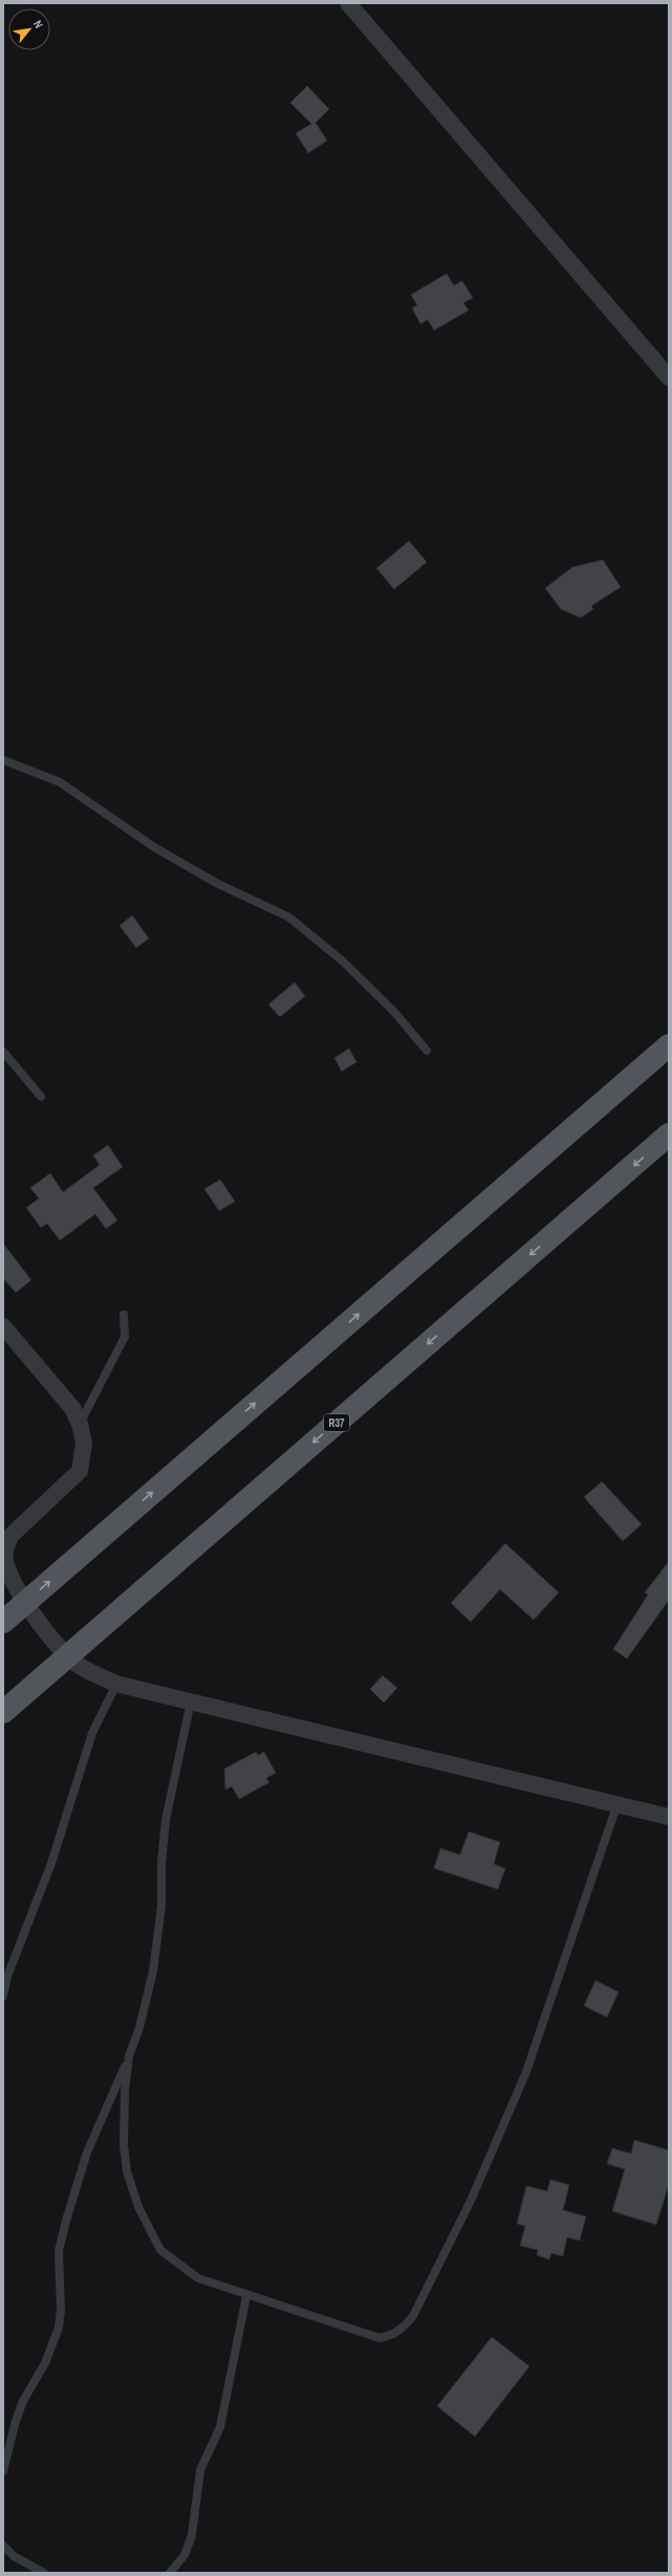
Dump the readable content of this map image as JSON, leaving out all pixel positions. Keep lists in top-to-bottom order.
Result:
{
  "streets": {
    "main road": ["R37"]
  },
  "north": "top right"
}
